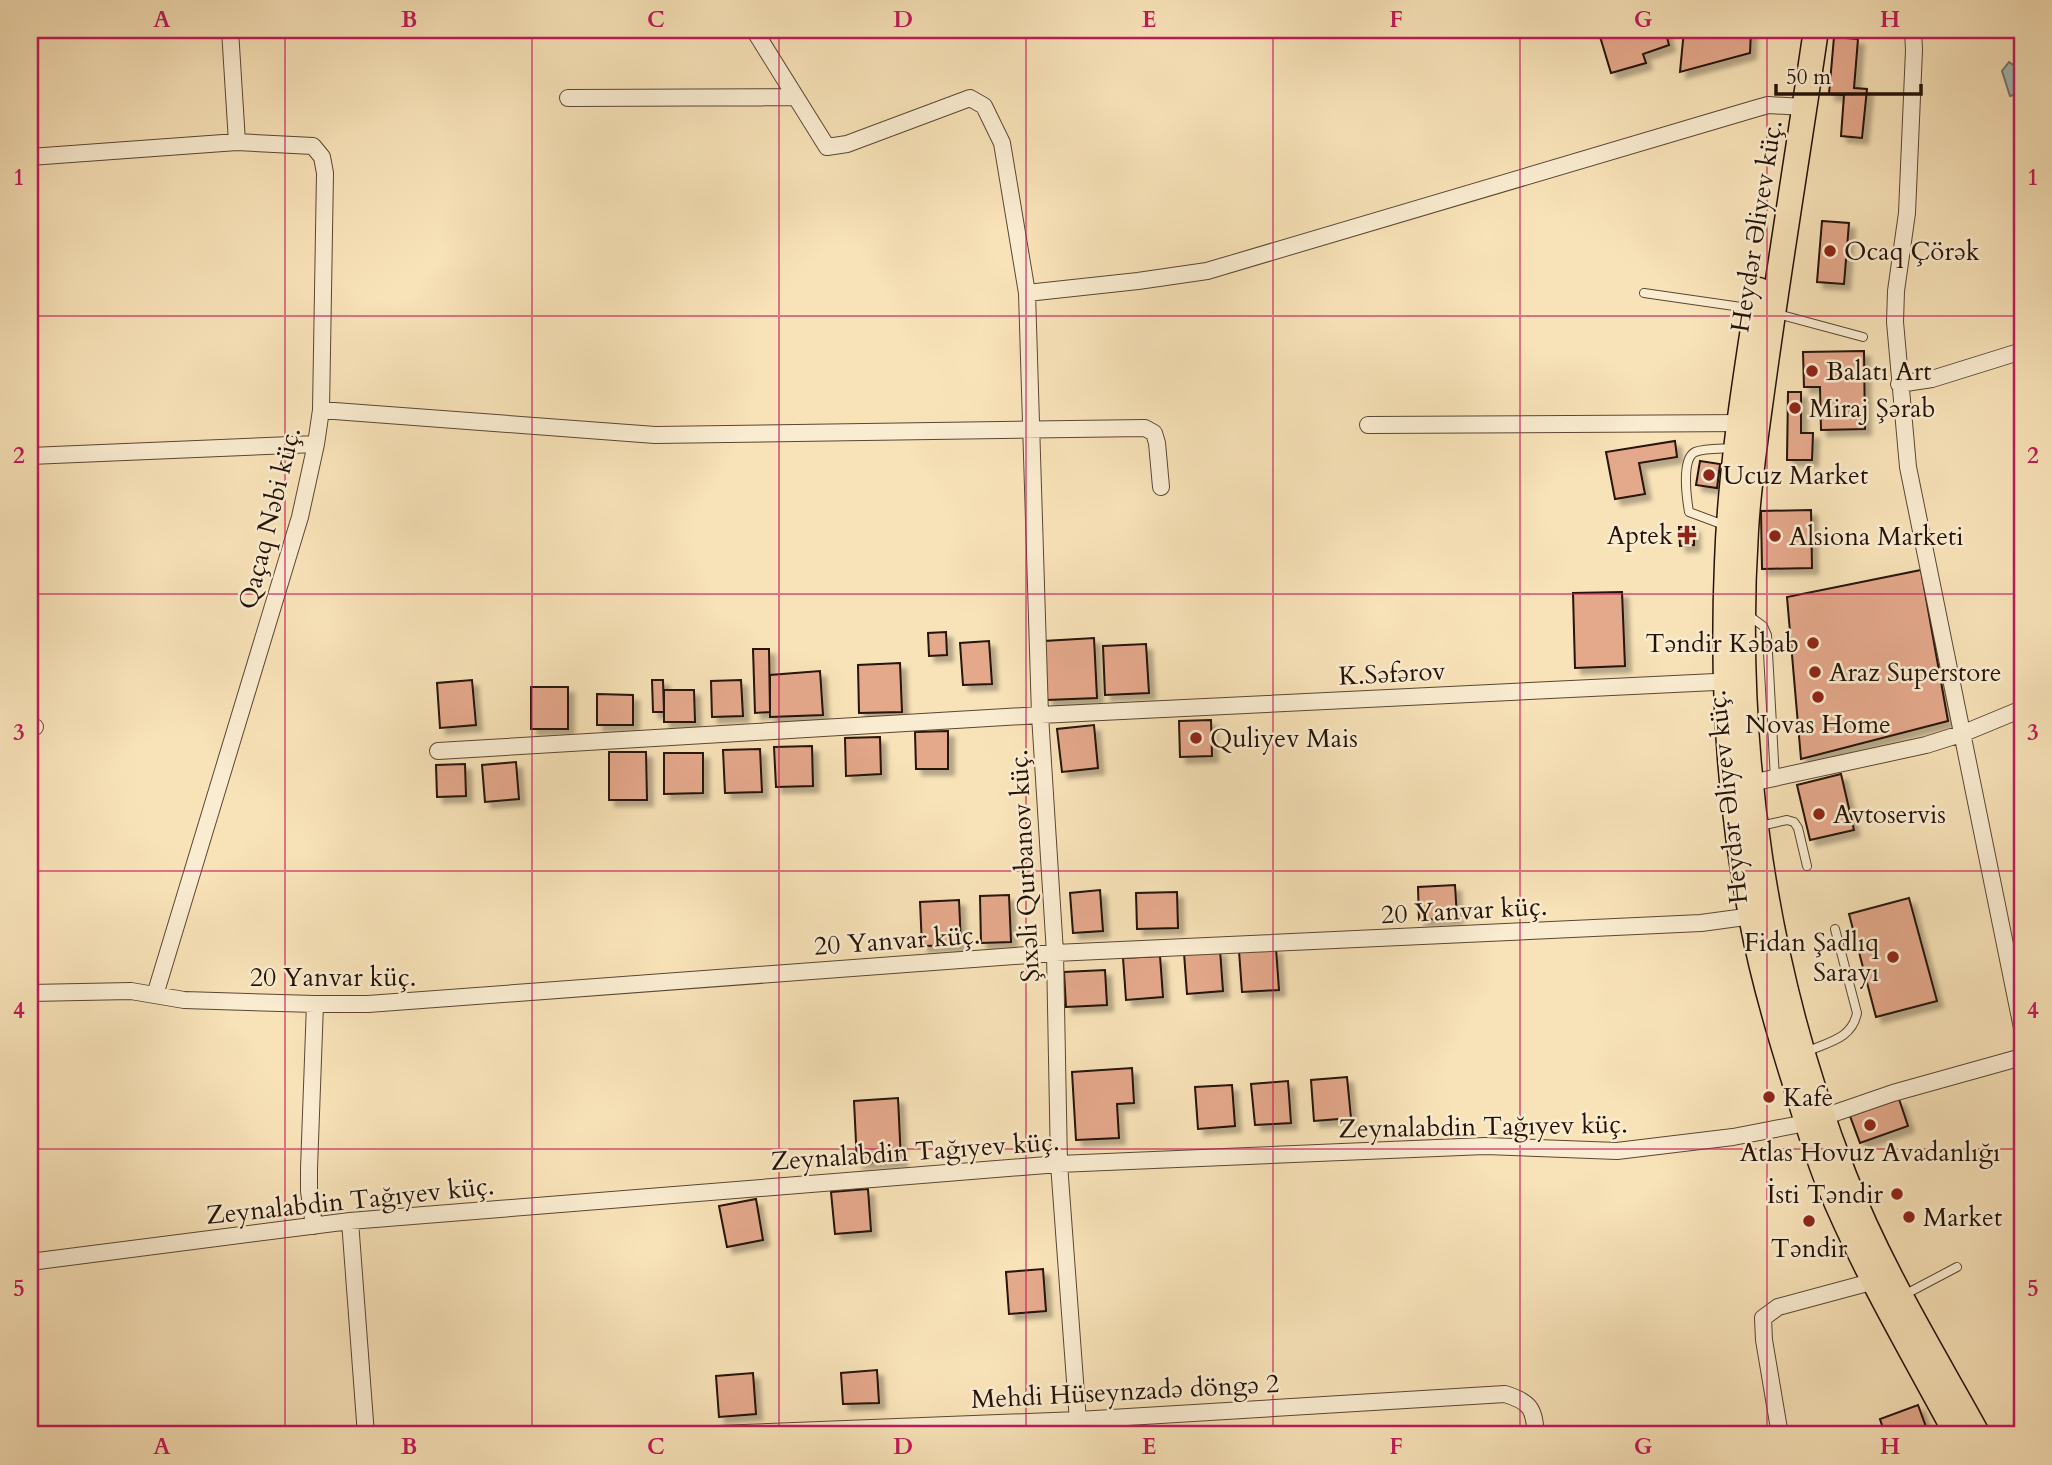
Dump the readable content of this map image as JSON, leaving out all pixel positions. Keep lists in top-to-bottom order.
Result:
{
  "streets": {
    "main road": ["Heydər Əliyev küç."],
    "street": [
      "Qaçaq Nəbi küç.",
      "K.Səfərov",
      "Şıxəli Qurbanov küç.",
      "20 Yanvar küç.",
      "Zeynalabdin Tağıyev küç.",
      "Mehdi Hüseynzadə döngə 2"
    ]
  },
  "crossings": [
    ["Heydər Əliyev küç.", "K.Səfərov"],
    ["Heydər Əliyev küç.", "20 Yanvar küç."],
    ["Heydər Əliyev küç.", "Zeynalabdin Tağıyev küç."],
    ["Qaçaq Nəbi küç.", "20 Yanvar küç."],
    ["K.Səfərov", "Şıxəli Qurbanov küç."],
    ["Şıxəli Qurbanov küç.", "20 Yanvar küç."],
    ["Şıxəli Qurbanov küç.", "Zeynalabdin Tağıyev küç."],
    ["Şıxəli Qurbanov küç.", "Mehdi Hüseynzadə döngə 2"]
  ],
  "places": {
    "other": [
      "Ocaq Çörək",
      "Balatı Art",
      "Miraj Şərab",
      "Ucuz Market",
      "Alsiona Marketi",
      "Təndir Kəbab",
      "Araz Superstore",
      "Novas Home",
      "Quliyev Mais",
      "Avtoservis",
      "Fidan Şadlıq Sarayı",
      "Kafe",
      "Atlas Hovuz Avadanlığı",
      "İsti Təndir",
      "Market",
      "Təndir"
    ],
    "health": ["Aptek"]
  },
  "scale_bar": "50 m",
  "grid": {
    "columns": [
      "A",
      "B",
      "C",
      "D",
      "E",
      "F",
      "G",
      "H"
    ],
    "rows": [
      "1",
      "2",
      "3",
      "4",
      "5"
    ]
  }
}
